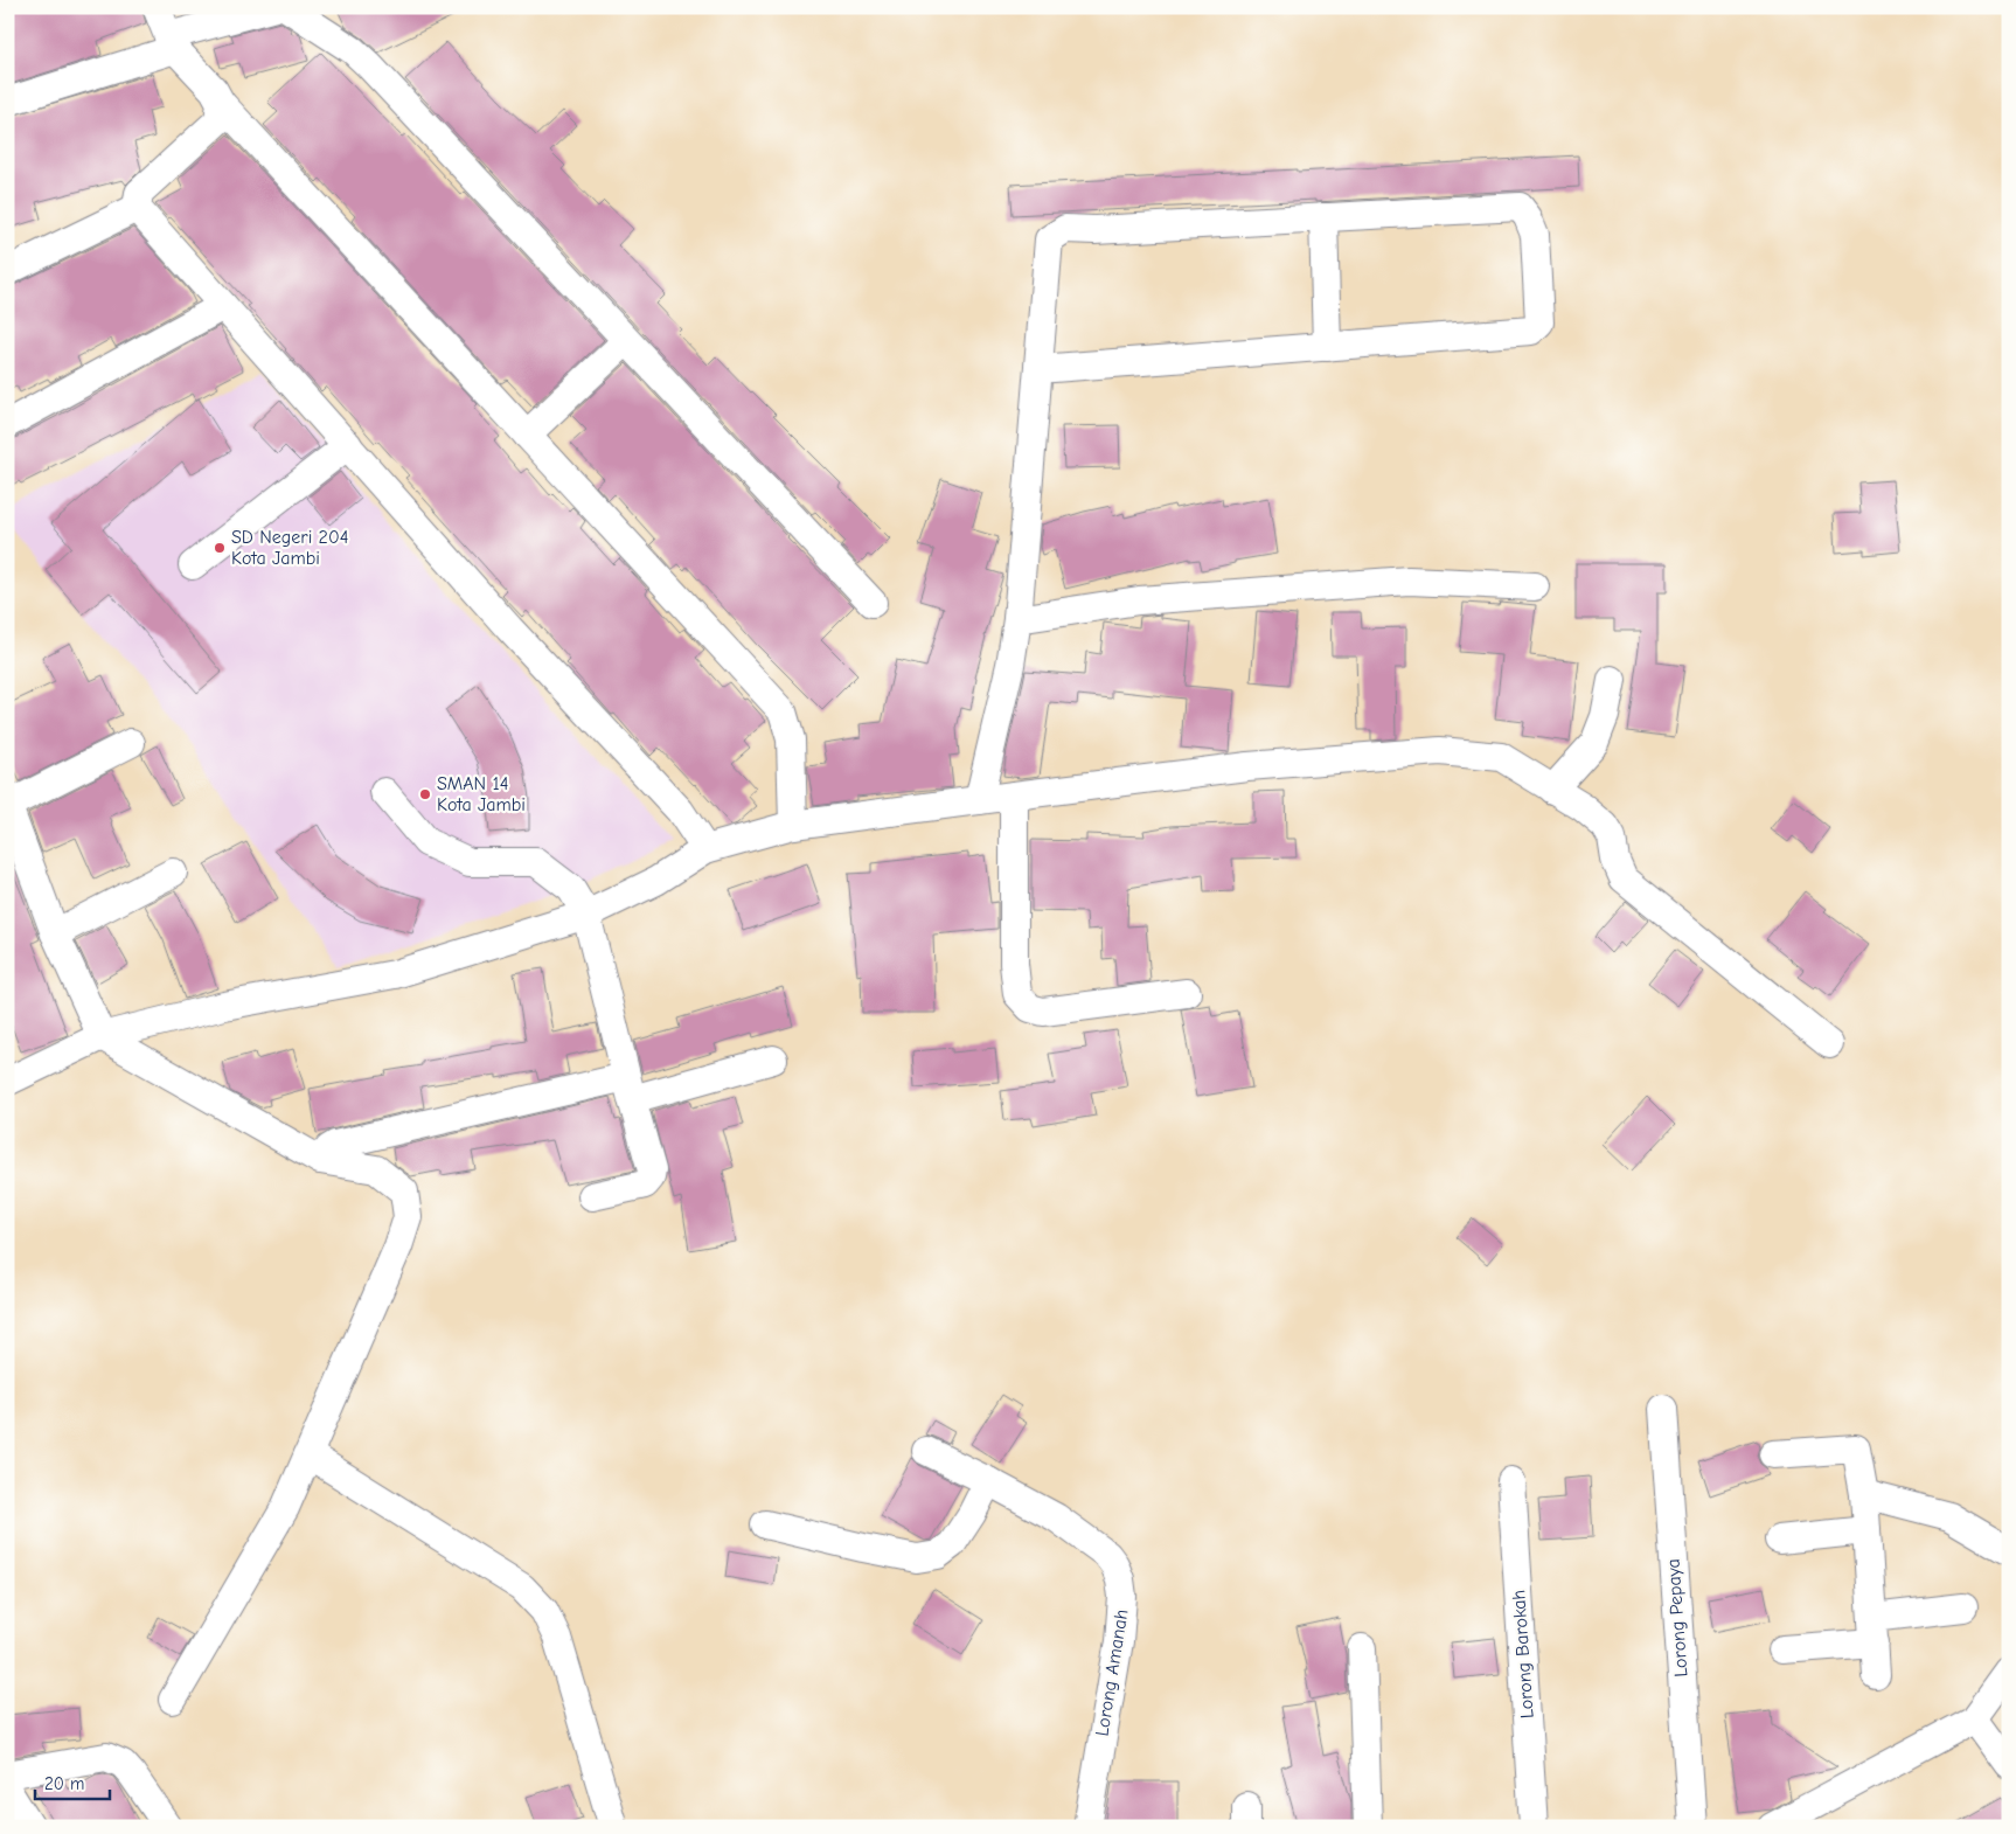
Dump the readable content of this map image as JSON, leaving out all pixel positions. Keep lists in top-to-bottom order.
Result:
{
  "streets": {
    "street": ["Lorong Pepaya", "Lorong Barokah", "Lorong Amanah"]
  },
  "places": ["SD Negeri 204 Kota Jambi", "SMAN 14 Kota Jambi"],
  "scale_bar": "20 m"
}
